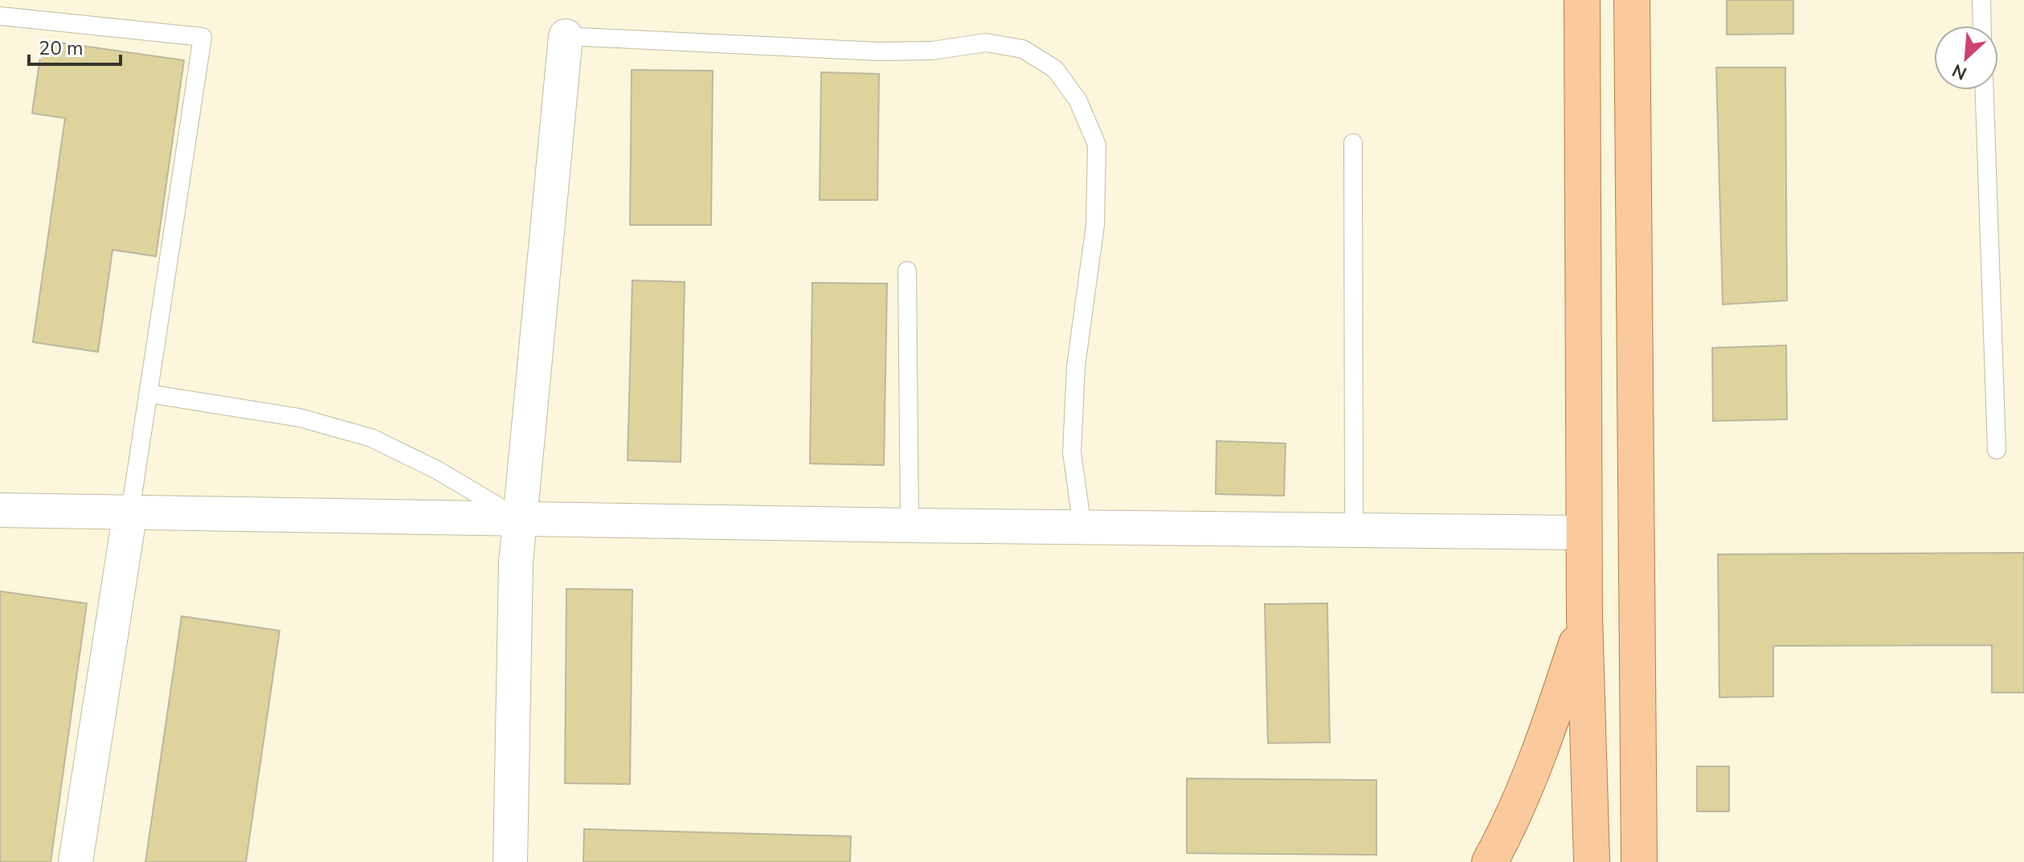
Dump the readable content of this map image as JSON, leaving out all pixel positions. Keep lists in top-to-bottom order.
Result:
{
  "scale_bar": "20 m",
  "north": "bottom left"
}
